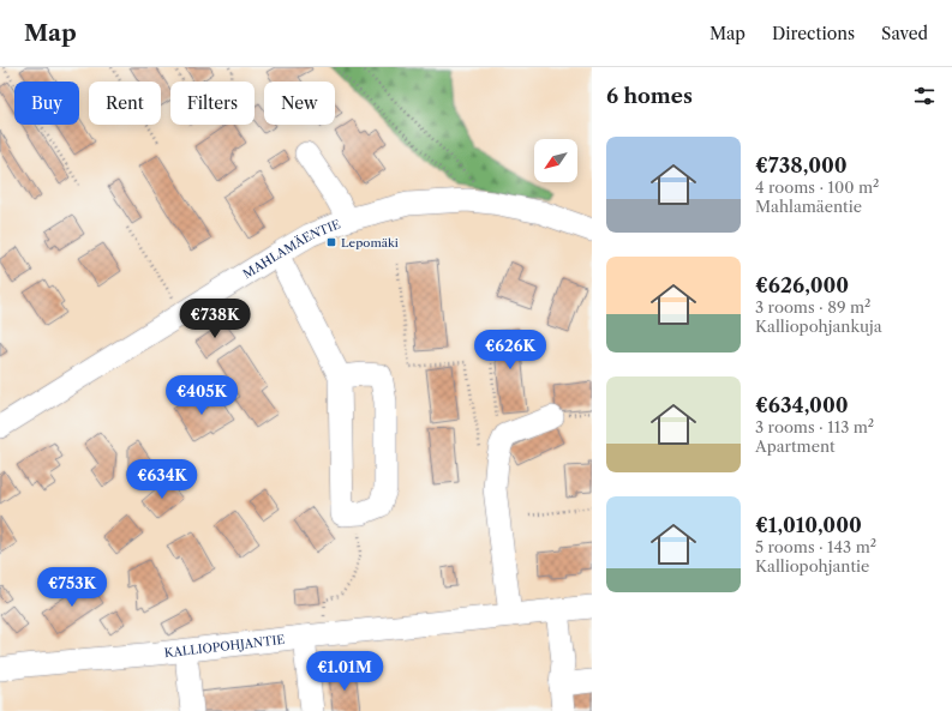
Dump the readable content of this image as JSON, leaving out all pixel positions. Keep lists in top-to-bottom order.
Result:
{
  "streets": {
    "street": ["MAHLAMÄENTIE", "KALLIOPOHJANTIE"]
  },
  "places": {
    "transit": ["Lepomäki"]
  },
  "north": "bottom left",
  "page": {
    "header": "Map",
    "nav": ["Map", "Directions", "Saved"],
    "heading": "6 homes",
    "chip": [
      "Buy",
      "Rent",
      "Filters",
      "New"
    ],
    "list": [
      {
        "name": "€738,000",
        "note": "4 rooms · 100 m² · Mahlamäentie"
      },
      {
        "name": "€626,000",
        "note": "3 rooms · 89 m² · Kalliopohjankuja"
      },
      {
        "name": "€634,000",
        "note": "3 rooms · 113 m² · Apartment"
      },
      {
        "name": "€1,010,000",
        "note": "5 rooms · 143 m² · Kalliopohjantie"
      }
    ],
    "price": [
      "€738K",
      "€626K",
      "€405K",
      "€634K",
      "€753K",
      "€1.01M"
    ]
  }
}
